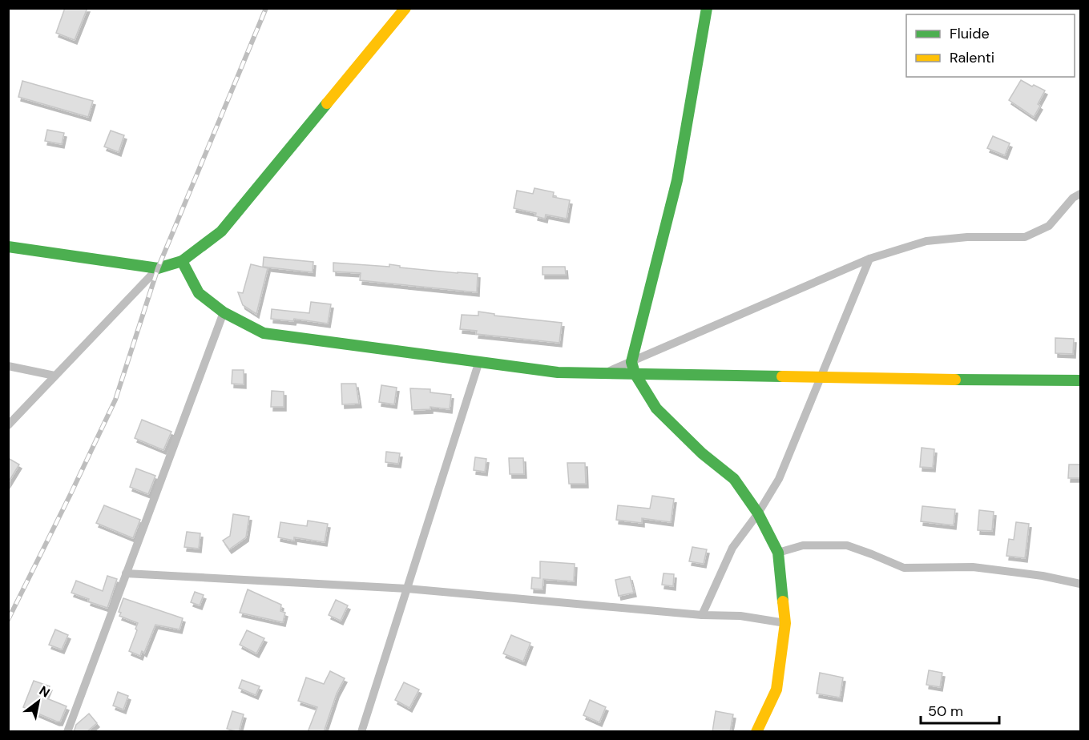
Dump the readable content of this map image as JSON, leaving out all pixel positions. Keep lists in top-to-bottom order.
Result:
{
  "legend": ["Fluide", "Ralenti"],
  "scale_bar": "50 m",
  "north": "top right"
}
